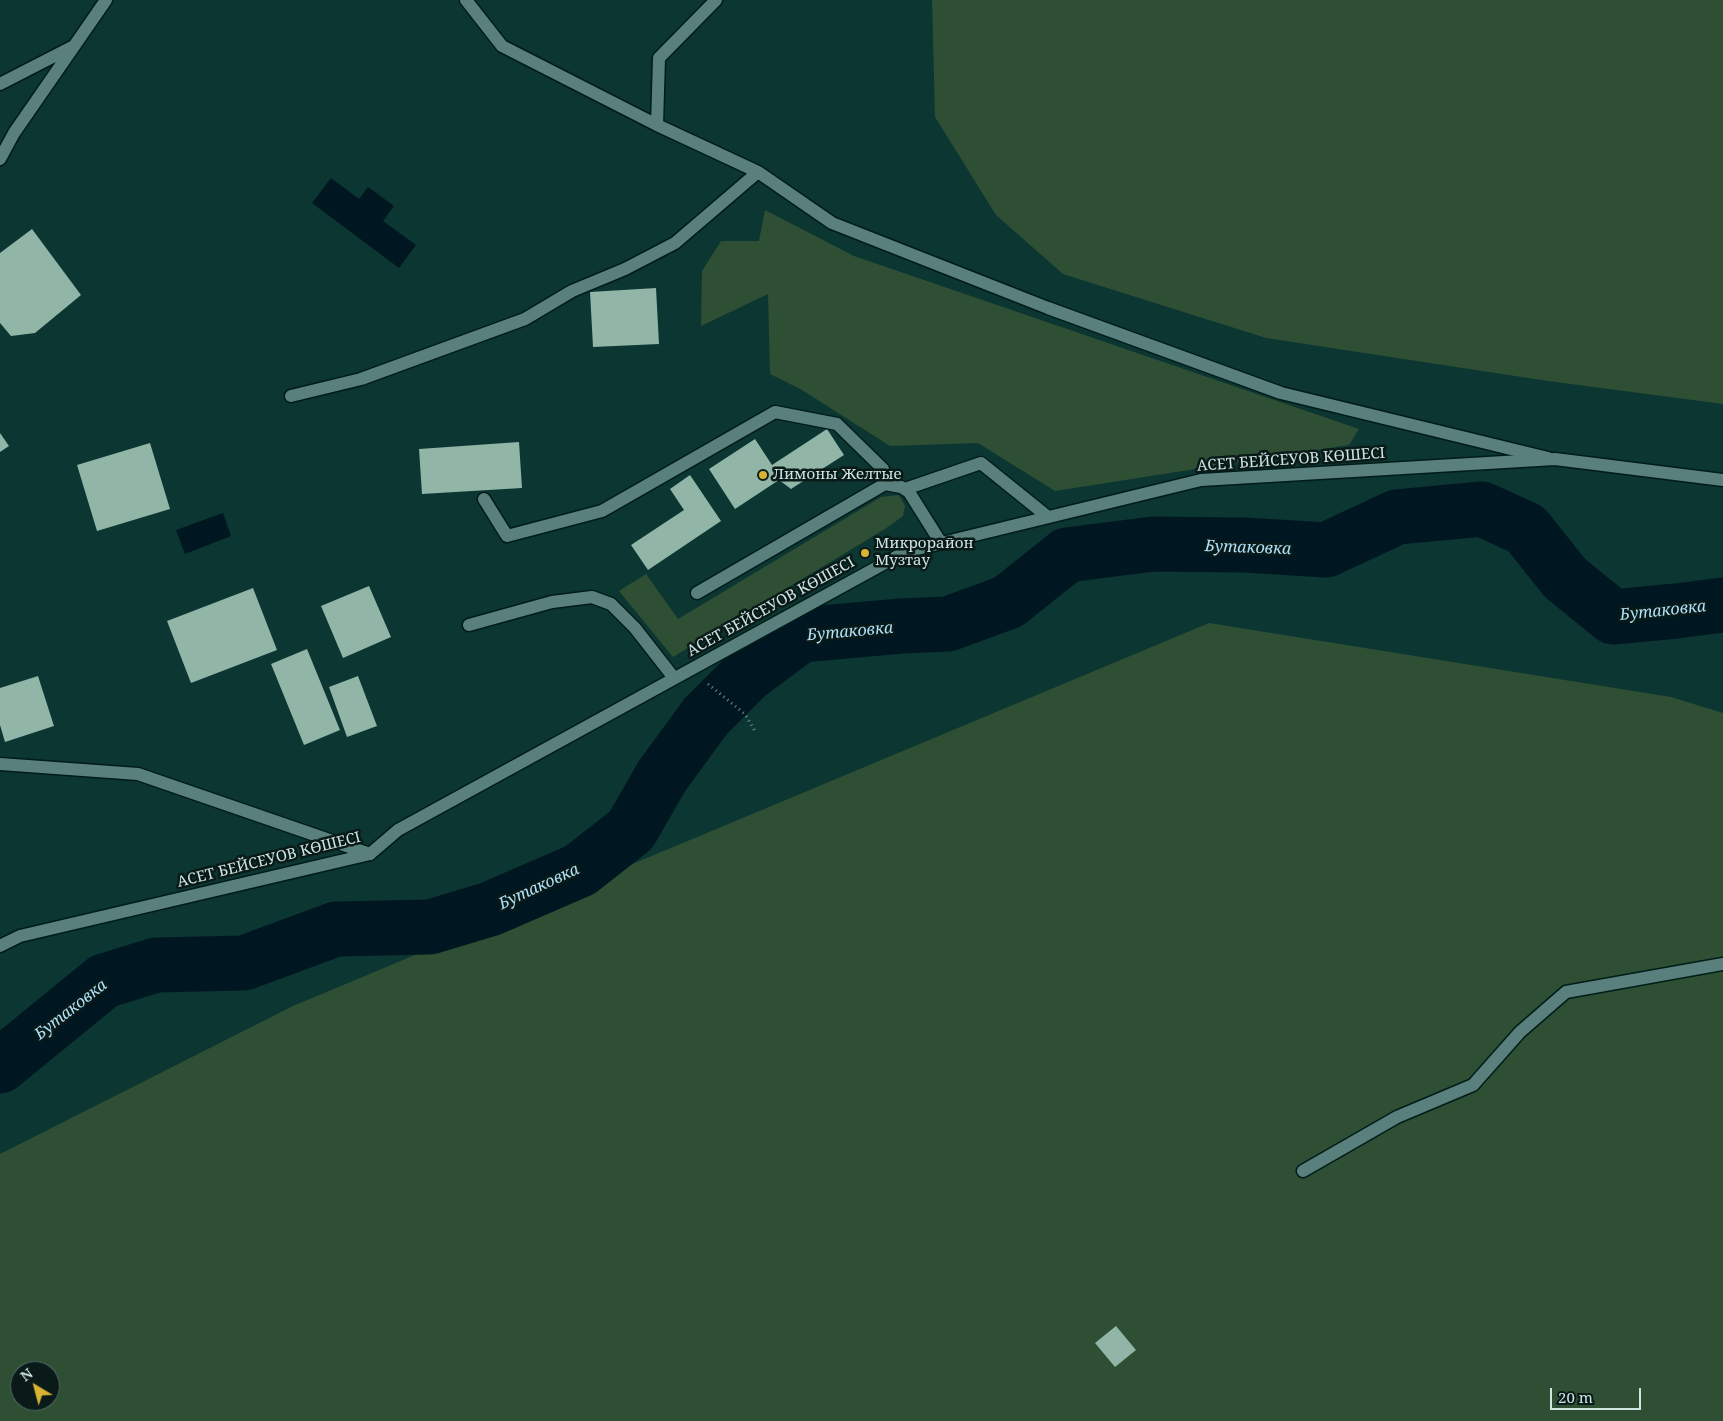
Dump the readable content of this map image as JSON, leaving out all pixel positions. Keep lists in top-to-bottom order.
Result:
{
  "streets": {
    "street": ["АСЕТ БЕЙСЕУОВ КӨШЕСІ"]
  },
  "water": ["Бутаковка"],
  "places": ["Лимоны Желтые", "Микрорайон Музтау"],
  "scale_bar": "20 m",
  "north": "top left"
}
